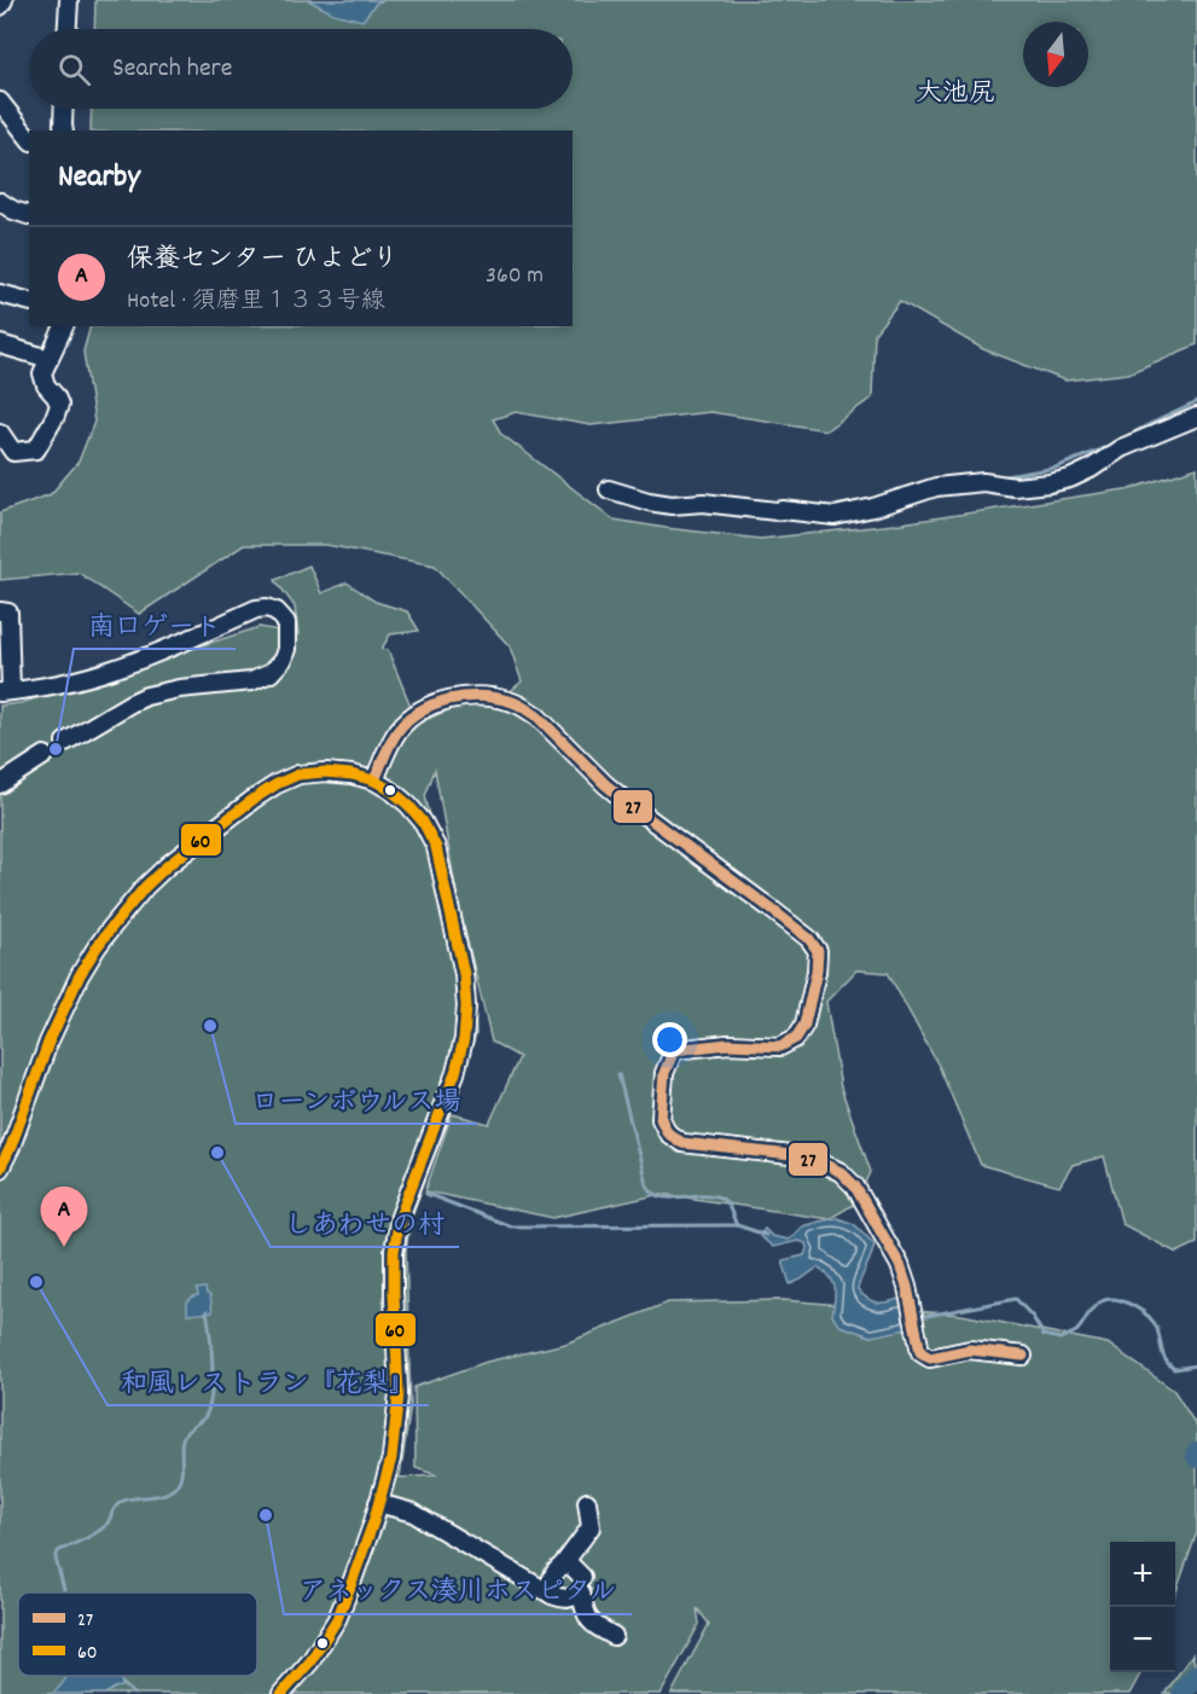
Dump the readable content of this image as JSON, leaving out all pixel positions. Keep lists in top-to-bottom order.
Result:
{
  "districts": ["大池尻"],
  "places": [
    "南口ゲート",
    "ローンボウルス場",
    "しあわせの村",
    "和風レストラン『花梨』",
    "アネックス湊川ホスピタル"
  ],
  "lines": ["transit line 27", "transit line 60"],
  "legend": ["27", "60"],
  "north": "bottom",
  "page": {
    "search": "Search here",
    "heading": "Nearby",
    "list": [
      {
        "mark": "A",
        "name": "保養センター ひよどり",
        "note": "Hotel · 須磨里１３３号線",
        "value": "360 m"
      }
    ],
    "pins": "A",
    "map_buttons": ["+", "−"]
  }
}
